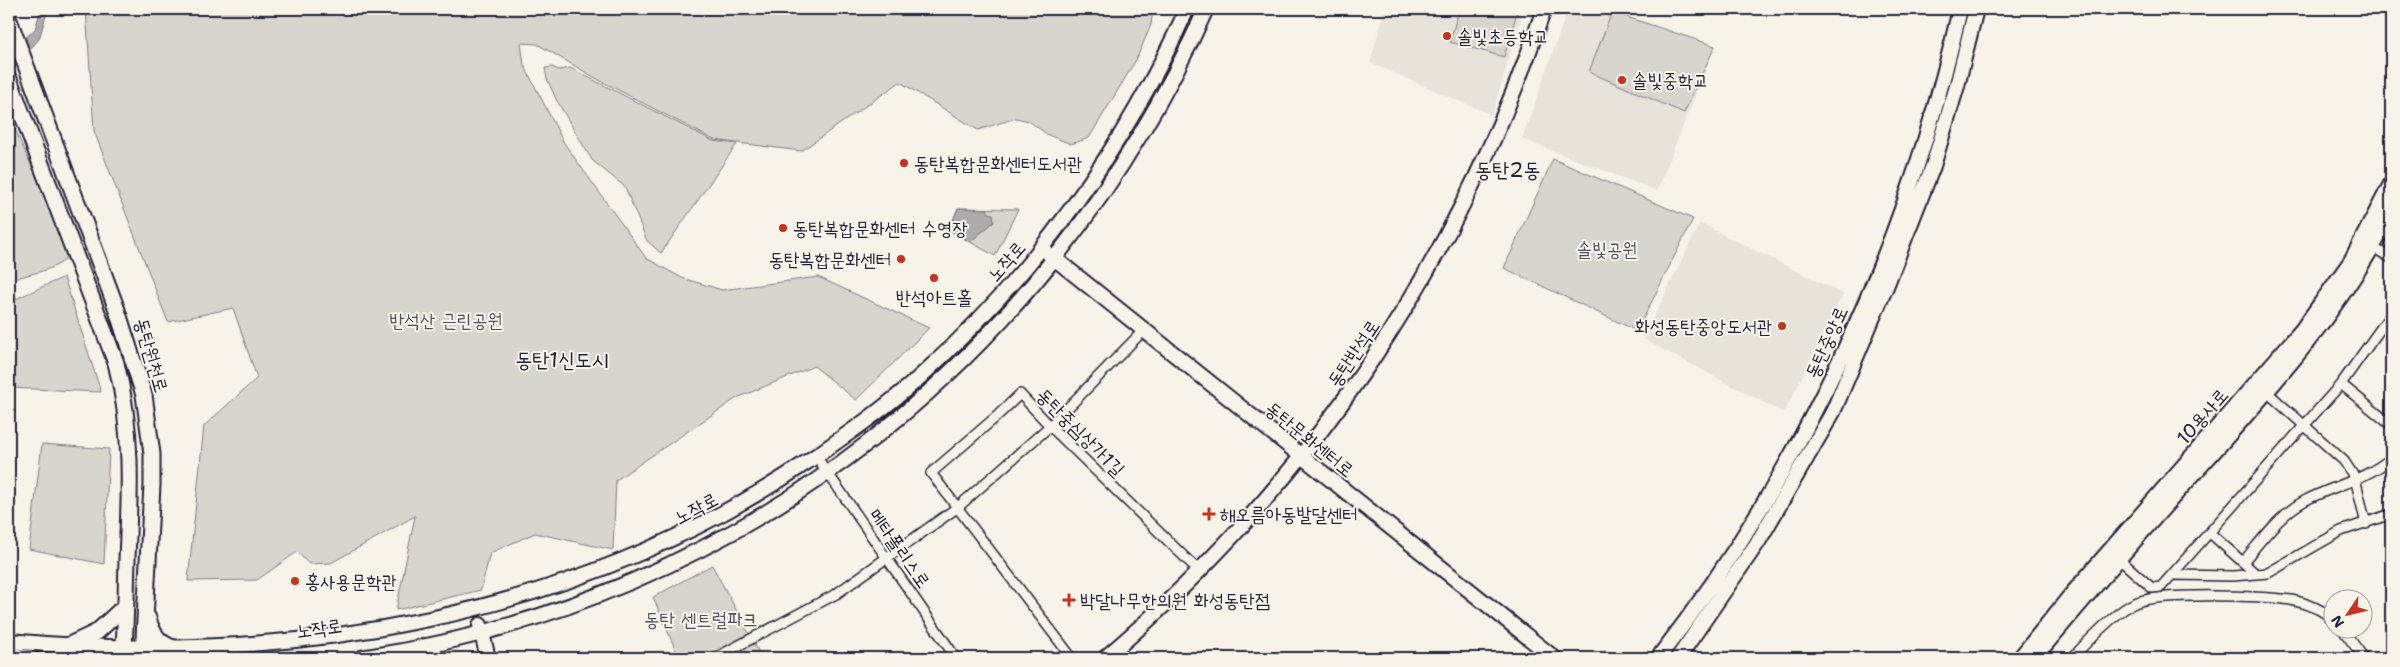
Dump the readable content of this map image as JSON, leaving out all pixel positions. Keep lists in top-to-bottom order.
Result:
{
  "streets": {
    "main road": ["동탄원천로"],
    "street": [
      "노작로",
      "동탄중앙로",
      "동탄반석로",
      "10용사로",
      "동탄중심상가1길",
      "동탄문화센터로",
      "메타폴리스로"
    ]
  },
  "crossings": [
    ["노작로", "동탄원천로"],
    ["노작로", "동탄문화센터로"],
    ["노작로", "메타폴리스로"],
    ["동탄반석로", "동탄중심상가1길"],
    ["동탄반석로", "동탄문화센터로"]
  ],
  "districts": ["동탄2동", "동탄1신도시"],
  "parks": ["솔빛공원", "반석산 근린공원", "동탄 센트럴파크"],
  "places": {
    "other": [
      "솔빛초등학교",
      "솔빛중학교",
      "동탄복합문화센터도서관",
      "동탄복합문화센터 수영장",
      "동탄복합문화센터",
      "반석아트홀",
      "화성동탄중앙도서관",
      "홍사용문학관"
    ],
    "health": ["해오름아동발달센터", "박달나무한의원 화성동탄점"]
  },
  "north": "bottom left"
}
